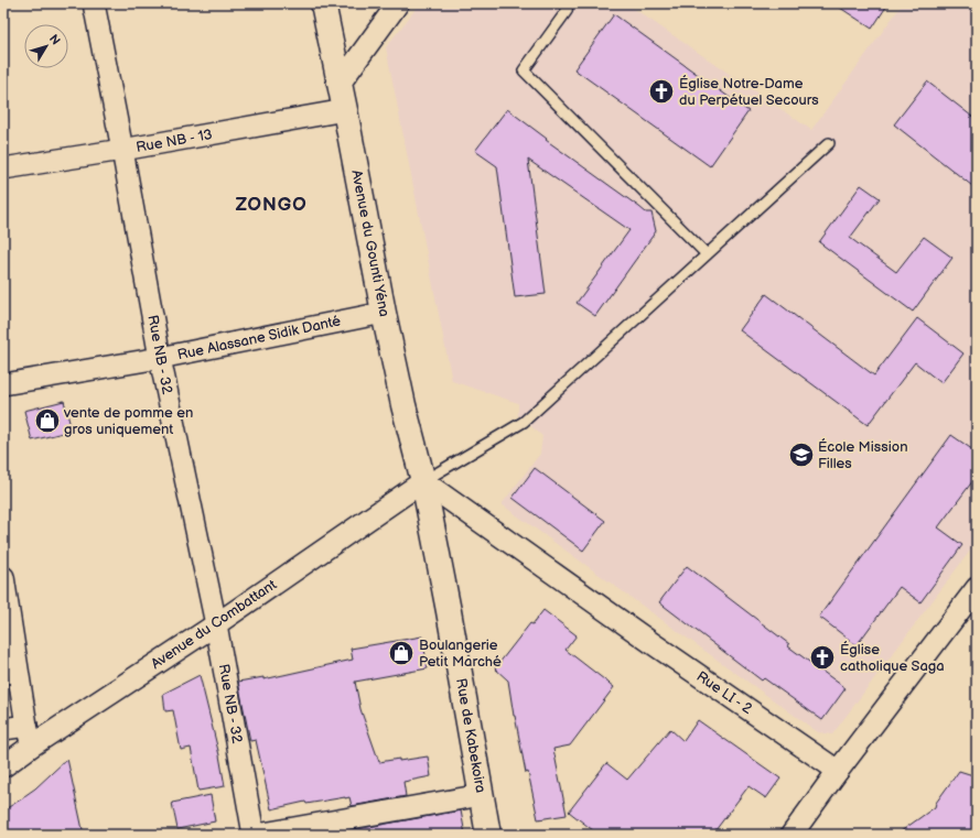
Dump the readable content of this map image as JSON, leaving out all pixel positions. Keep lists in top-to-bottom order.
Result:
{
  "streets": {
    "street": [
      "Rue NB - 13",
      "Avenue du Gounti Yéna",
      "Rue Alassane Sidik Danté",
      "Rue NB - 32",
      "Avenue du Combattant",
      "Rue LI - 2",
      "Rue de Kabekoira"
    ]
  },
  "crossings": [
    ["Rue NB - 13", "Avenue du Gounti Yéna"],
    ["Rue NB - 13", "Rue NB - 32"],
    ["Avenue du Gounti Yéna", "Rue Alassane Sidik Danté"],
    ["Avenue du Gounti Yéna", "Avenue du Combattant"],
    ["Avenue du Gounti Yéna", "Rue LI - 2"],
    ["Avenue du Gounti Yéna", "Rue de Kabekoira"],
    ["Rue Alassane Sidik Danté", "Rue NB - 32"],
    ["Rue NB - 32", "Avenue du Combattant"],
    ["Avenue du Combattant", "Rue LI - 2"],
    ["Avenue du Combattant", "Rue de Kabekoira"],
    ["Rue LI - 2", "Rue de Kabekoira"]
  ],
  "districts": ["ZONGO"],
  "places": {
    "church": ["Église Notre-Dame du Perpétuel Secours", "Église catholique Saga"],
    "shop": ["vente de pomme en gros uniquement", "Boulangerie Petit Marché"],
    "school or university": ["École Mission Filles"]
  },
  "north": "top right"
}
